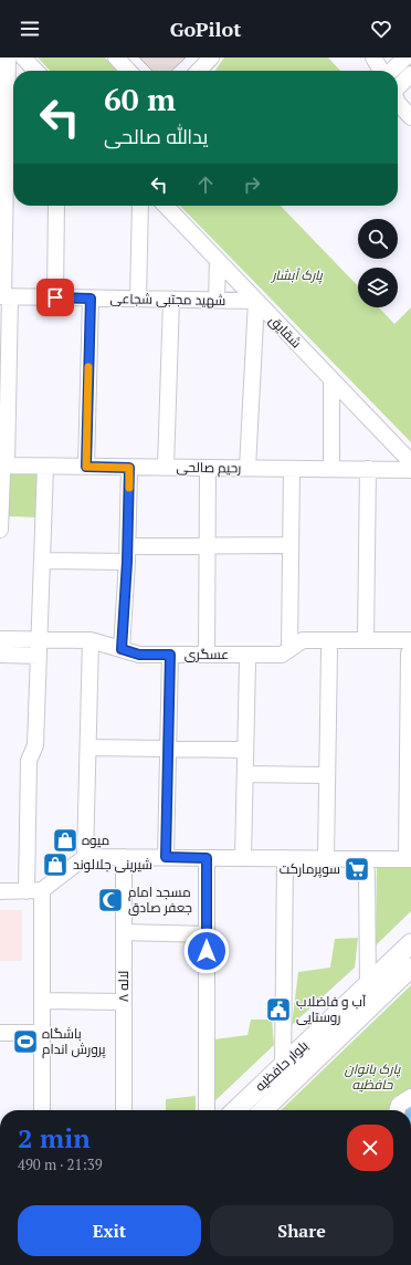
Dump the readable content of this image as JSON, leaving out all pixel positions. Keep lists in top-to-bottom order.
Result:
{
  "streets": {
    "main road": ["بلوار حافظیه"],
    "street": [
      "شهید مجتبی شجاعی",
      "شقایق",
      "رحیم صالحی",
      "عسگری",
      "لاله ۸"
    ]
  },
  "crossings": [
    ["شهید مجتبی شجاعی", "شقایق"]
  ],
  "parks": ["پارک آبشار", "پارک بانوان حافظیه"],
  "places": {
    "shop": ["میوه", "شیرینی جلالوند"],
    "supermarket": ["سوپرمارکت"],
    "mosque": ["مسجد امام جعفر صادق"],
    "public building": ["آب و فاضلاب روستایی"],
    "sports": ["باشگاه پرورش اندام"]
  },
  "page": {
    "header": "GoPilot",
    "turn": ["60 m", "یدالله صالحی"],
    "heading": ["2 min", "490 m · 21:39"],
    "buttons": ["Exit", "Share"]
  }
}
